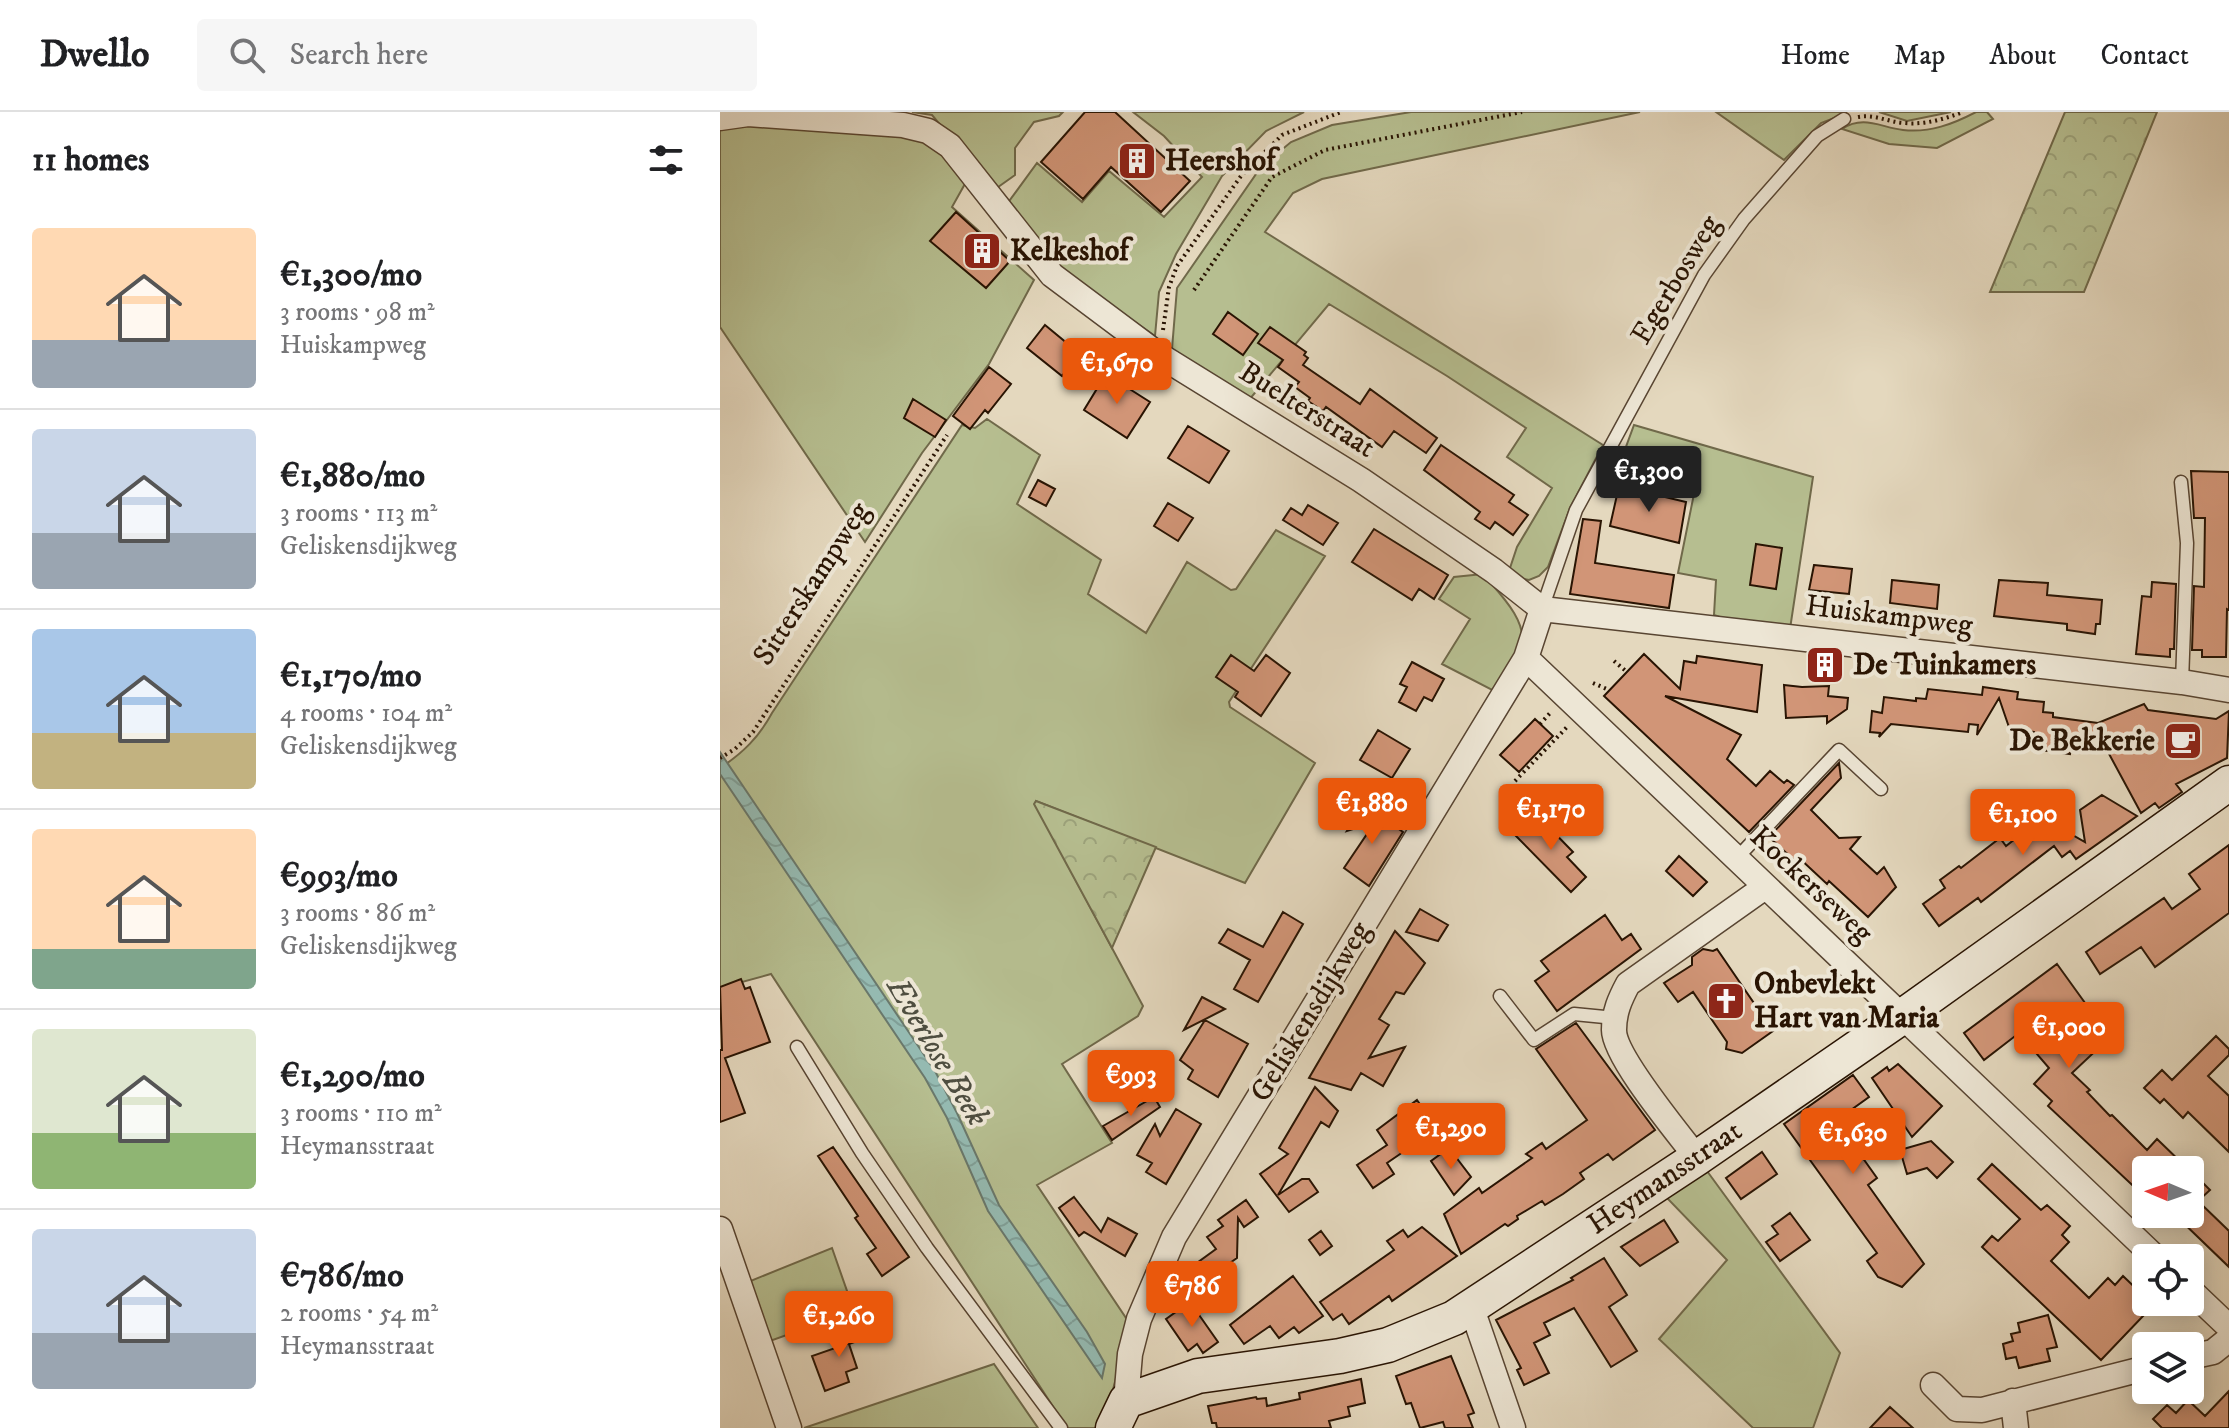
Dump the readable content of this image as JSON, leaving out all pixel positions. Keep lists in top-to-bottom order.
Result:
{
  "streets": {
    "street": [
      "Buelterstraat",
      "Huiskampweg",
      "Kockerseweg",
      "Geliskensdijkweg",
      "Heymansstraat"
    ],
    "lane": ["Egerbosweg"],
    "path": ["Sitterskampweg"]
  },
  "crossings": [
    ["Egerbosweg", "Buelterstraat"],
    ["Egerbosweg", "Huiskampweg"],
    ["Egerbosweg", "Geliskensdijkweg"],
    ["Buelterstraat", "Huiskampweg"],
    ["Buelterstraat", "Geliskensdijkweg"],
    ["Huiskampweg", "Geliskensdijkweg"],
    ["Kockerseweg", "Geliskensdijkweg"],
    ["Kockerseweg", "Heymansstraat"],
    ["Geliskensdijkweg", "Heymansstraat"]
  ],
  "water": ["Everlose Beek"],
  "places": {
    "building": ["Heershof", "Kelkeshof", "De Tuinkamers"],
    "cafe": ["De Bekkerie"],
    "church": ["Onbevlekt Hart van Maria"]
  },
  "north": "left",
  "page": {
    "header": "Dwello",
    "search": "Search here",
    "nav": [
      "Home",
      "Map",
      "About",
      "Contact"
    ],
    "heading": "11 homes",
    "list": [
      {
        "name": "€1,300/mo",
        "note": "3 rooms · 98 m² · Huiskampweg"
      },
      {
        "name": "€1,880/mo",
        "note": "3 rooms · 113 m² · Geliskensdijkweg"
      },
      {
        "name": "€1,170/mo",
        "note": "4 rooms · 104 m² · Geliskensdijkweg"
      },
      {
        "name": "€993/mo",
        "note": "3 rooms · 86 m² · Geliskensdijkweg"
      },
      {
        "name": "€1,290/mo",
        "note": "3 rooms · 110 m² · Heymansstraat"
      },
      {
        "name": "€786/mo",
        "note": "2 rooms · 54 m² · Heymansstraat"
      }
    ],
    "price": [
      "€1,670",
      "€1,300",
      "€1,880",
      "€1,170",
      "€1,100",
      "€1,000",
      "€993",
      "€1,290",
      "€1,630",
      "€786",
      "€1,260"
    ]
  }
}
